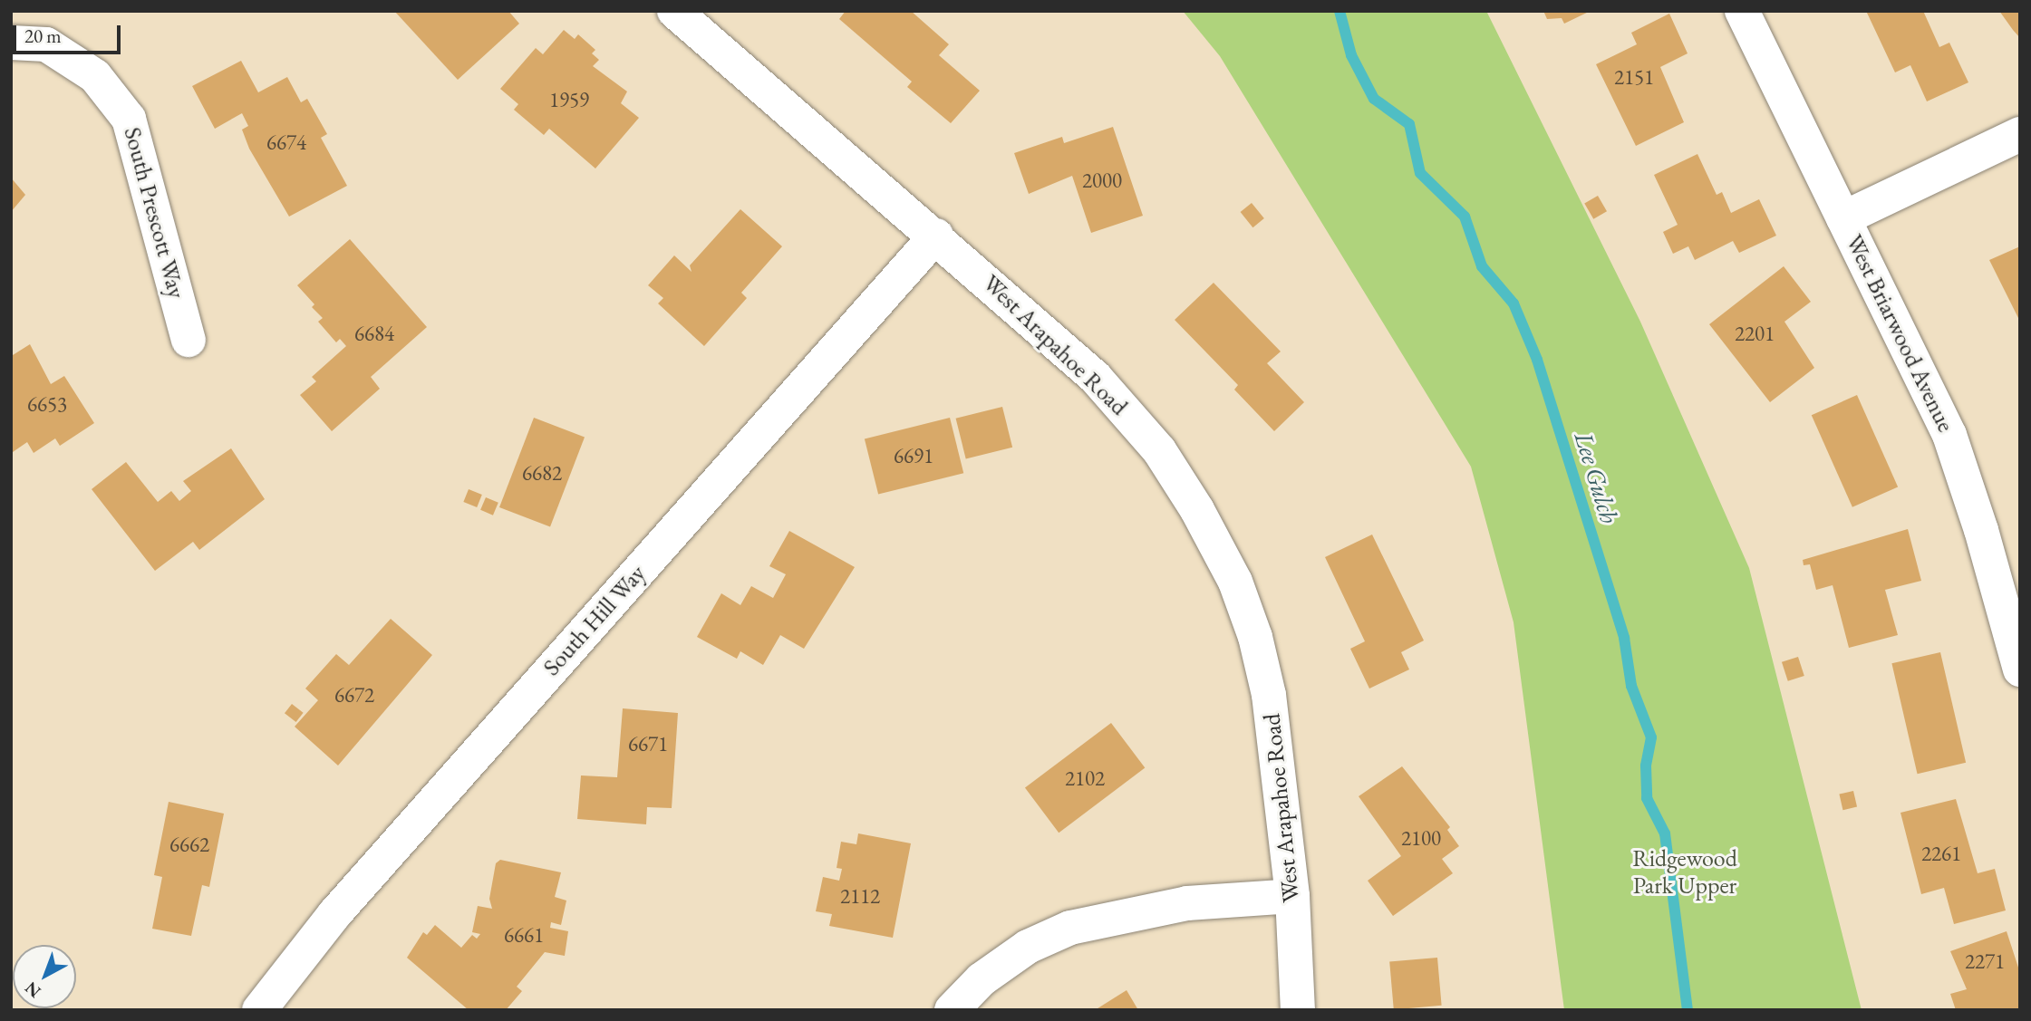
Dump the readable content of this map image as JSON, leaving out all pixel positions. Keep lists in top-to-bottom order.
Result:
{
  "streets": {
    "street": [
      "South Prescott Way",
      "West Briarwood Avenue",
      "West Arapahoe Road",
      "South Hill Way"
    ]
  },
  "crossings": [
    ["West Arapahoe Road", "South Hill Way"]
  ],
  "water": ["Lee Gulch"],
  "parks": ["Ridgewood Park Upper"],
  "house_numbers": [
    "2151",
    "1959",
    "6674",
    "2000",
    "6684",
    "2201",
    "6653",
    "6691",
    "6682",
    "6672",
    "6671",
    "2102",
    "2100",
    "6662",
    "2261",
    "2112",
    "6661",
    "2271"
  ],
  "scale_bar": "20 m",
  "north": "bottom left"
}
